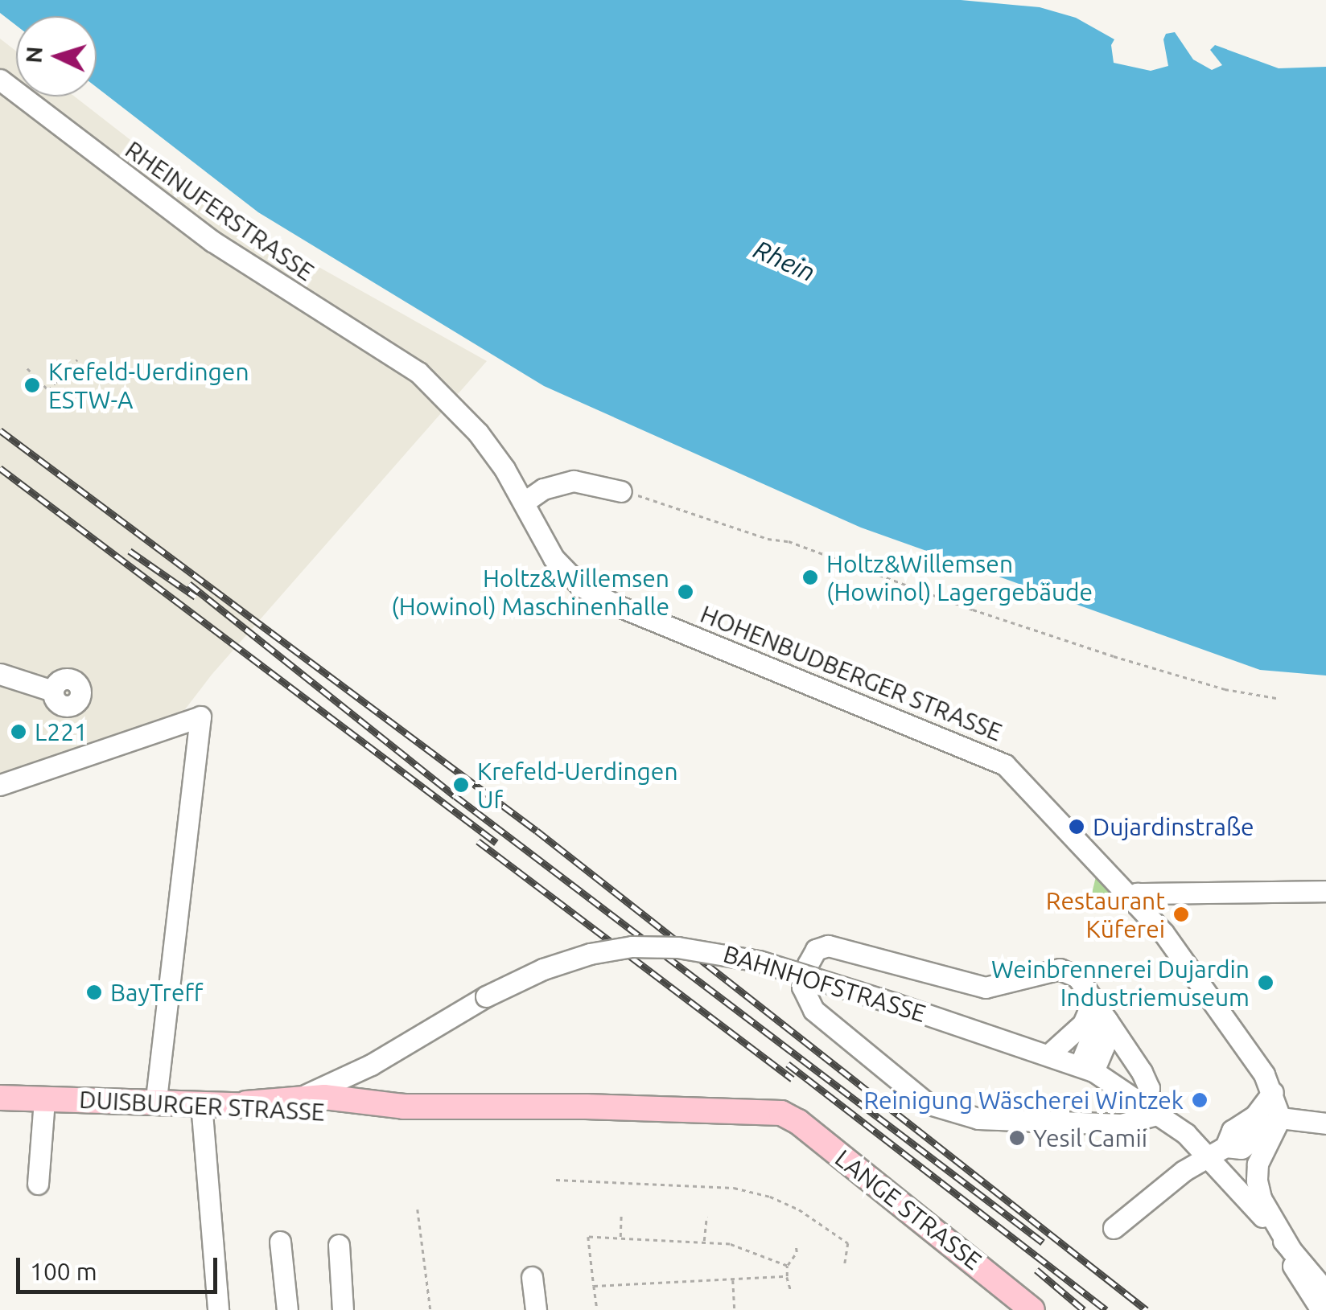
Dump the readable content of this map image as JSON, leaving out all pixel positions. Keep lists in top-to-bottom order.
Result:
{
  "streets": {
    "main road": ["BAHNHOFSTRASSE", "DUISBURGER STRASSE", "LANGE STRASSE"],
    "street": ["RHEINUFERSTRASSE", "HOHENBUDBERGER STRASSE"]
  },
  "crossings": [
    ["RHEINUFERSTRASSE", "HOHENBUDBERGER STRASSE"],
    ["BAHNHOFSTRASSE", "DUISBURGER STRASSE"],
    ["DUISBURGER STRASSE", "LANGE STRASSE"]
  ],
  "water": ["Rhein"],
  "places": [
    "Krefeld-Uerdingen ESTW-A",
    "Holtz&Willemsen (Howinol) Lagergebäude",
    "Holtz&Willemsen (Howinol) Maschinenhalle",
    "L221",
    "Krefeld-Uerdingen Uf",
    "Dujardinstraße",
    "Restaurant Küferei",
    "Weinbrennerei Dujardin Industriemuseum",
    "BayTreff",
    "Reinigung Wäscherei Wintzek",
    "Yesil Camii"
  ],
  "scale_bar": "100 m",
  "north": "left"
}
